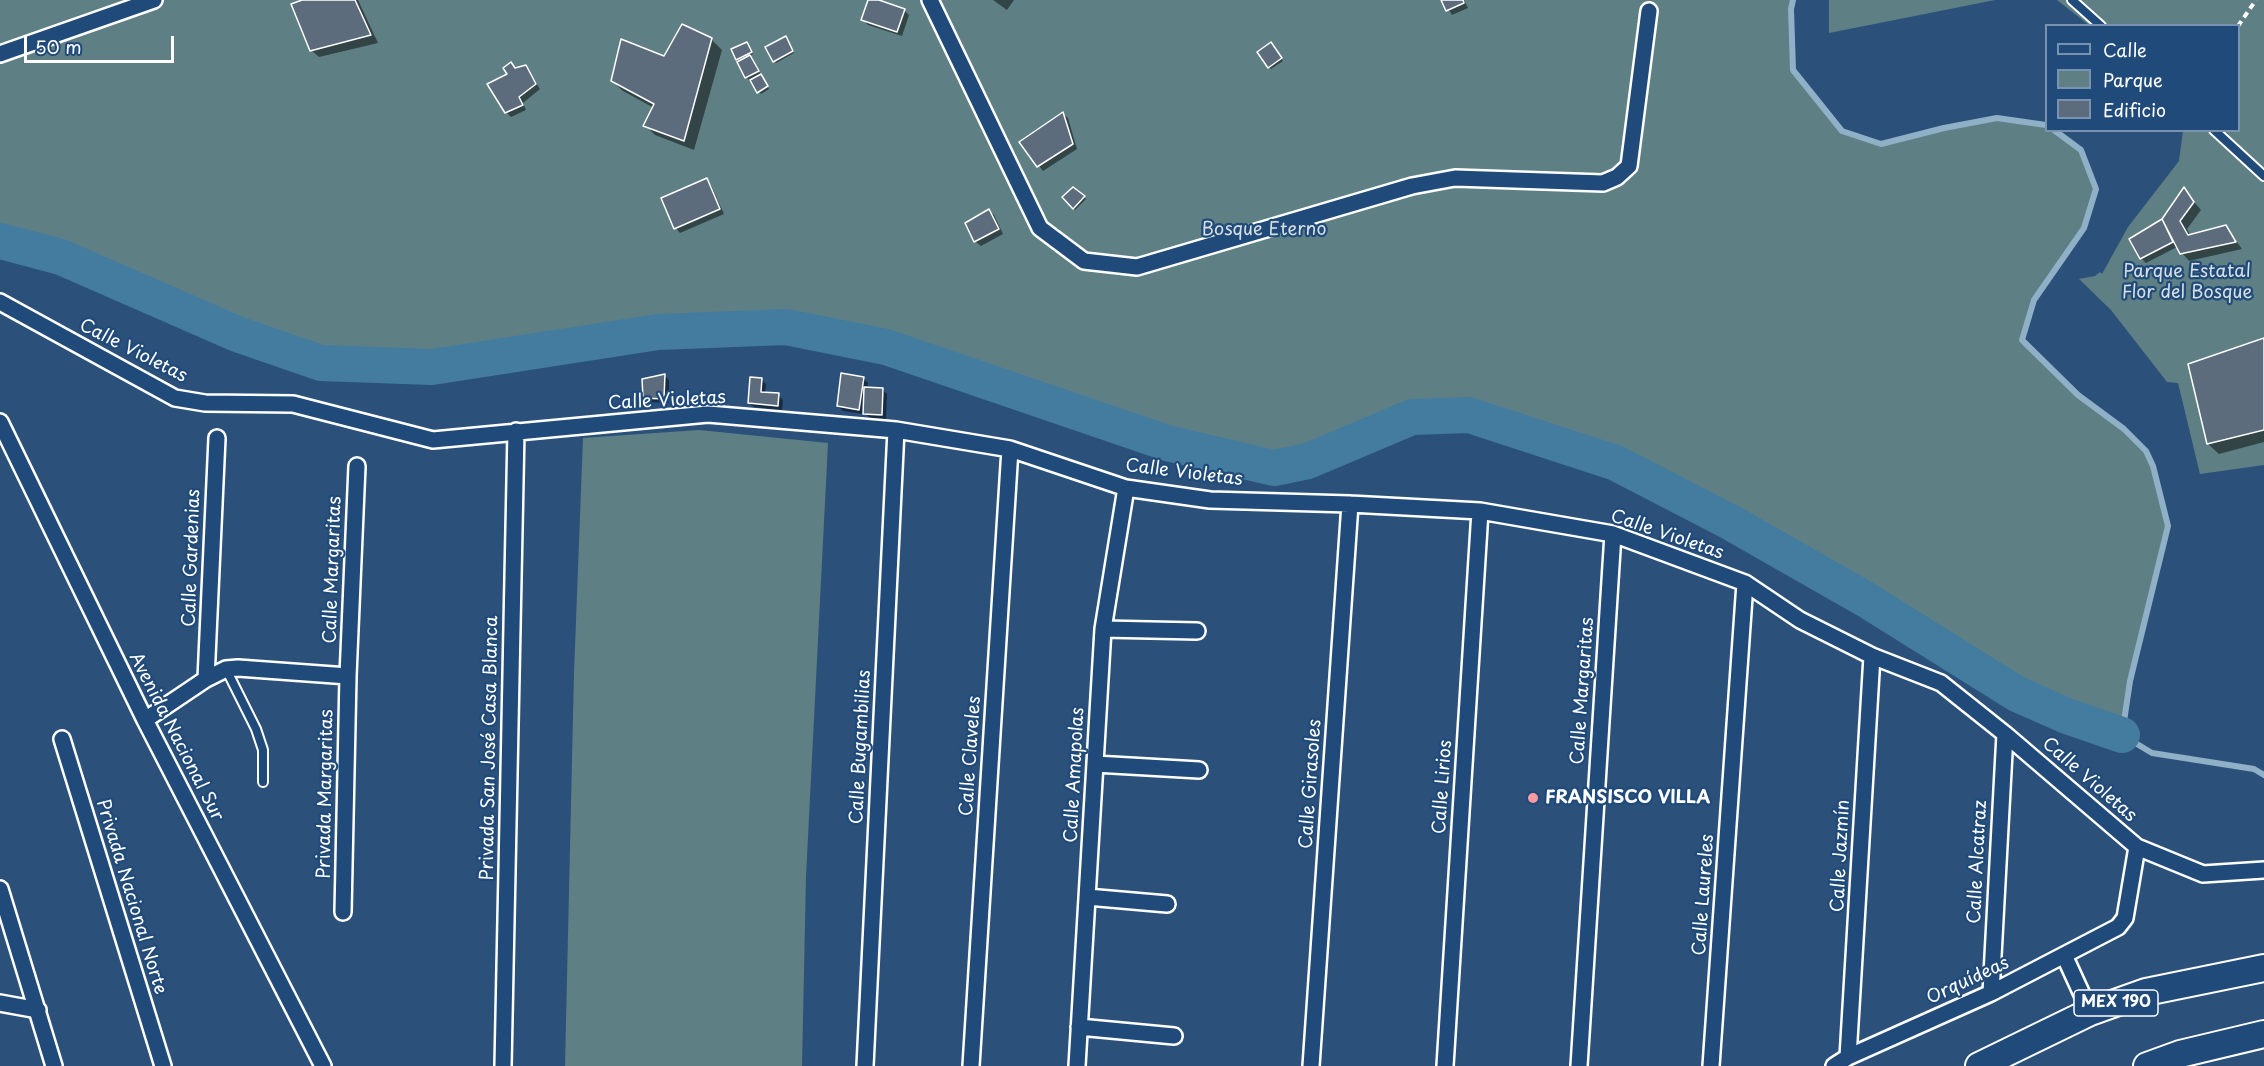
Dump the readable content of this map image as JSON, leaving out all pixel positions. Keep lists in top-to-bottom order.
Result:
{
  "streets": {
    "highway": ["MEX 190"],
    "street": [
      "Calle Violetas",
      "Calle Gardenias",
      "Calle Margaritas",
      "Avenida Nacional Sur",
      "Calle Bugambilias",
      "Privada San José Casa Blanca",
      "Calle Claveles",
      "Calle Amapolas",
      "Calle Girasoles",
      "Calle Lirios",
      "Privada Margaritas",
      "Calle Jazmín",
      "Calle Alcatraz",
      "Calle Laureles",
      "Privada Nacional Norte",
      "Orquídeas"
    ]
  },
  "crossings": [
    ["Calle Violetas", "Calle Margaritas"],
    ["Calle Violetas", "Calle Bugambilias"],
    ["Calle Violetas", "Privada San José Casa Blanca"],
    ["Calle Violetas", "Calle Claveles"],
    ["Calle Violetas", "Calle Amapolas"],
    ["Calle Violetas", "Calle Girasoles"],
    ["Calle Violetas", "Calle Lirios"],
    ["Calle Violetas", "Calle Jazmín"],
    ["Calle Violetas", "Calle Alcatraz"],
    ["Calle Violetas", "Calle Laureles"],
    ["Calle Violetas", "Orquídeas"],
    ["Calle Margaritas", "Privada Margaritas"],
    ["Calle Jazmín", "Orquídeas"],
    ["Calle Alcatraz", "Orquídeas"]
  ],
  "parks": ["Bosque Eterno", "Parque Estatal Flor del Bosque"],
  "places": ["FRANSISCO VILLA"],
  "legend": ["Calle", "Parque", "Edificio"],
  "scale_bar": "50 m"
}
